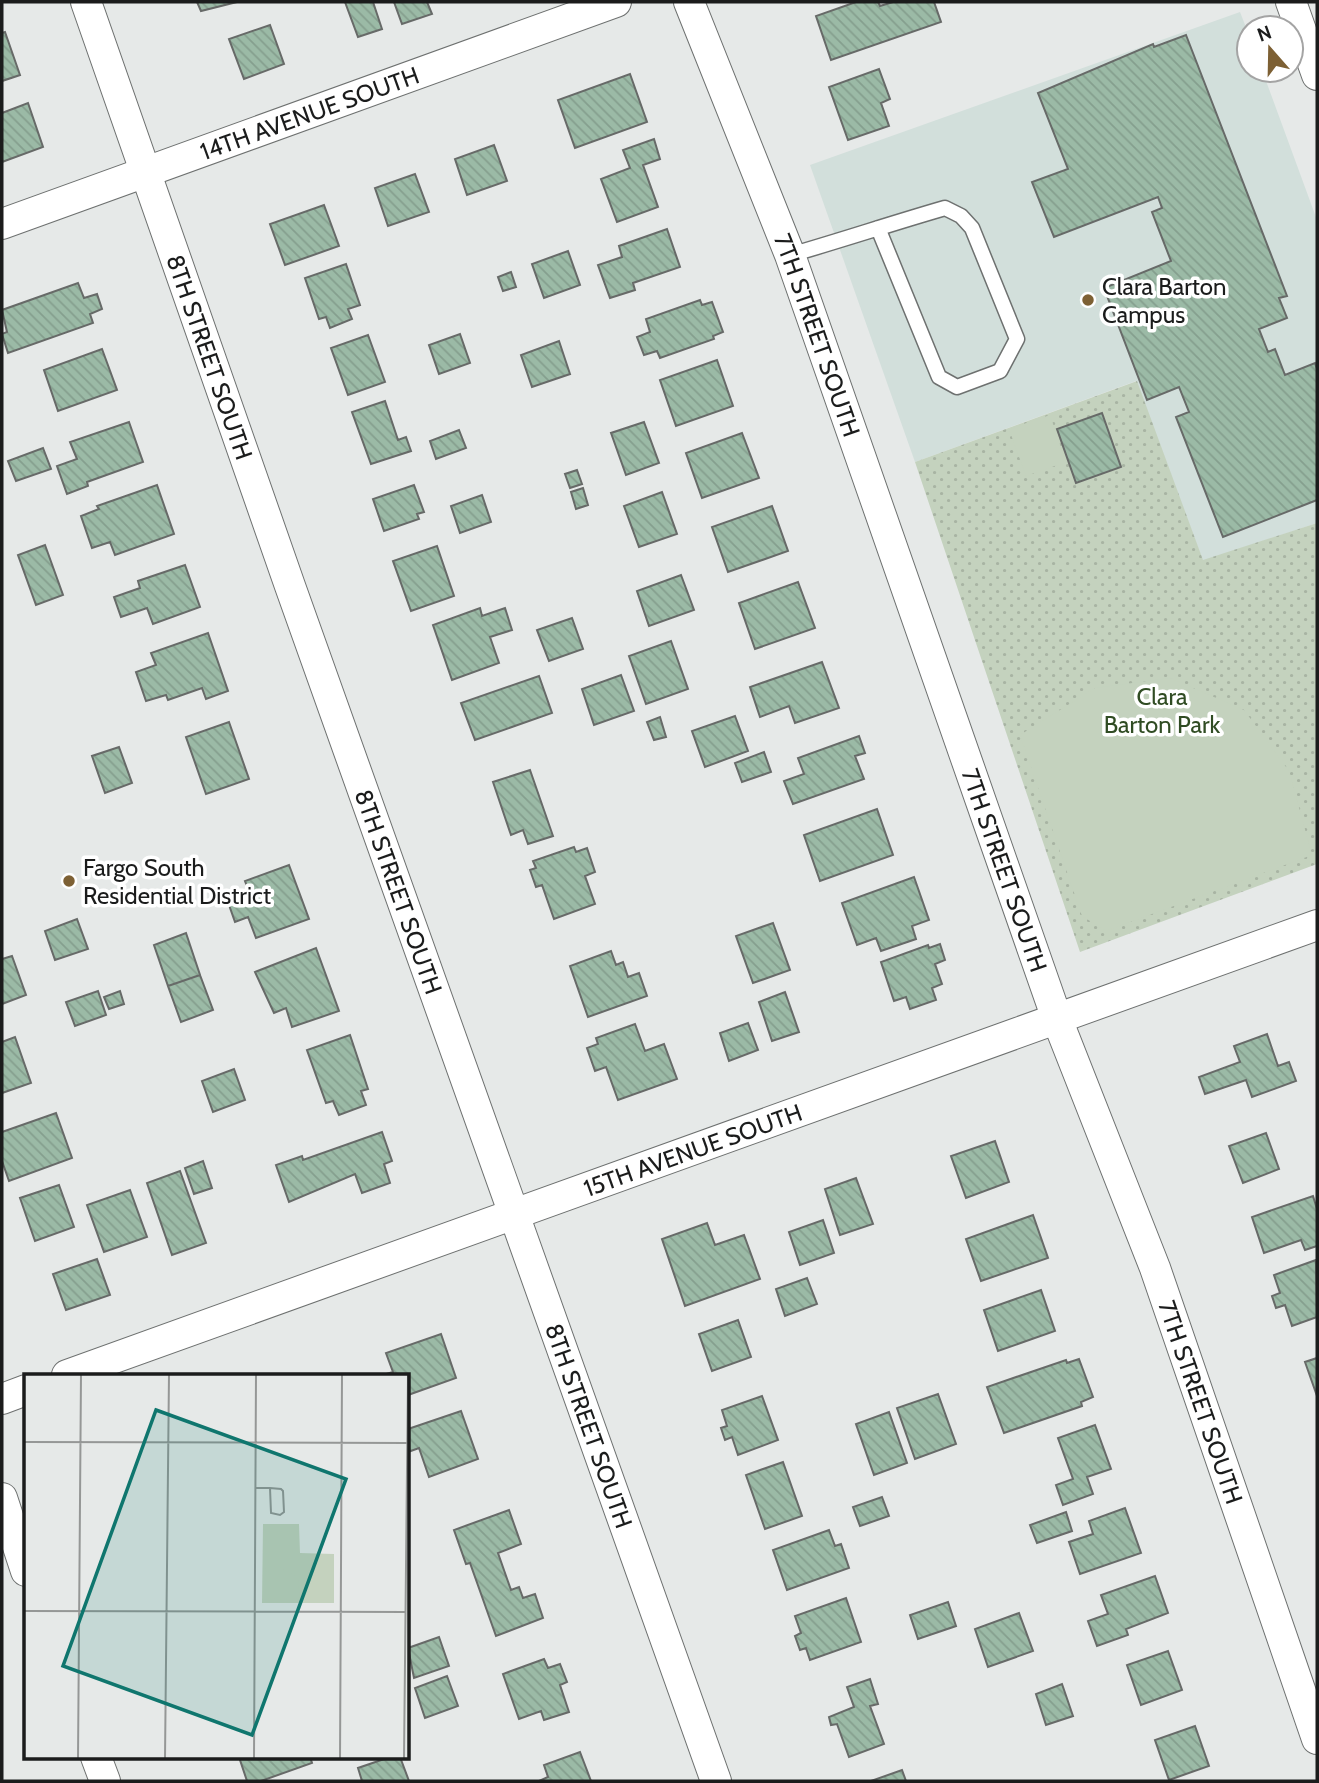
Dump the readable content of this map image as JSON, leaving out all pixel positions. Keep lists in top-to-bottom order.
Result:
{
  "streets": {
    "street": [
      "14TH AVENUE SOUTH",
      "7TH STREET SOUTH",
      "8TH STREET SOUTH",
      "15TH AVENUE SOUTH"
    ]
  },
  "crossings": [
    ["14TH AVENUE SOUTH", "8TH STREET SOUTH"],
    ["7TH STREET SOUTH", "15TH AVENUE SOUTH"],
    ["8TH STREET SOUTH", "15TH AVENUE SOUTH"]
  ],
  "parks": ["Clara Barton Park"],
  "places": ["Clara Barton Campus", "Fargo South Residential District"],
  "north": "top"
}
